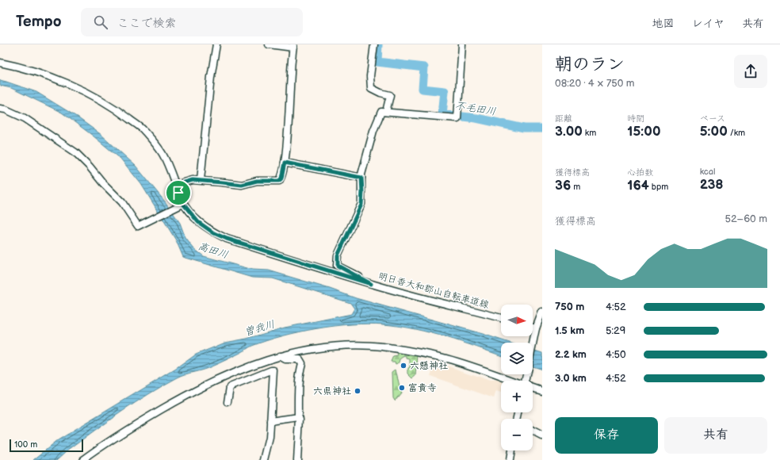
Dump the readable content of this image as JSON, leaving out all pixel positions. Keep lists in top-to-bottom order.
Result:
{
  "streets": {
    "street": ["明日香大和郡山自転車道線"]
  },
  "water": ["不毛田川", "高田川", "曽我川"],
  "places": ["六懸神社", "富貴寺", "六県神社"],
  "scale_bar": "100 m",
  "north": "right",
  "page": {
    "header": "Tempo",
    "search": "ここで検索",
    "nav": ["地図", "レイヤ", "共有"],
    "heading": ["朝のラン", "08:20 · 4 × 750 m"],
    "stats": [
      ["距離", "3.00 km"],
      ["時間", "15:00"],
      ["ペース", "5:00 /km"],
      ["獲得標高", "36 m"],
      ["心拍数", "164 bpm"],
      ["kcal", "238"]
    ],
    "chart": ["獲得標高", "52–60 m"],
    "list": [
      {
        "name": "750 m",
        "note": "4:52"
      },
      {
        "name": "1.5 km",
        "note": "5:29"
      },
      {
        "name": "2.2 km",
        "note": "4:50"
      },
      {
        "name": "3.0 km",
        "note": "4:52"
      }
    ],
    "map_buttons": ["+", "−"],
    "buttons": ["保存", "共有"],
    "scale": "100 m"
  }
}
